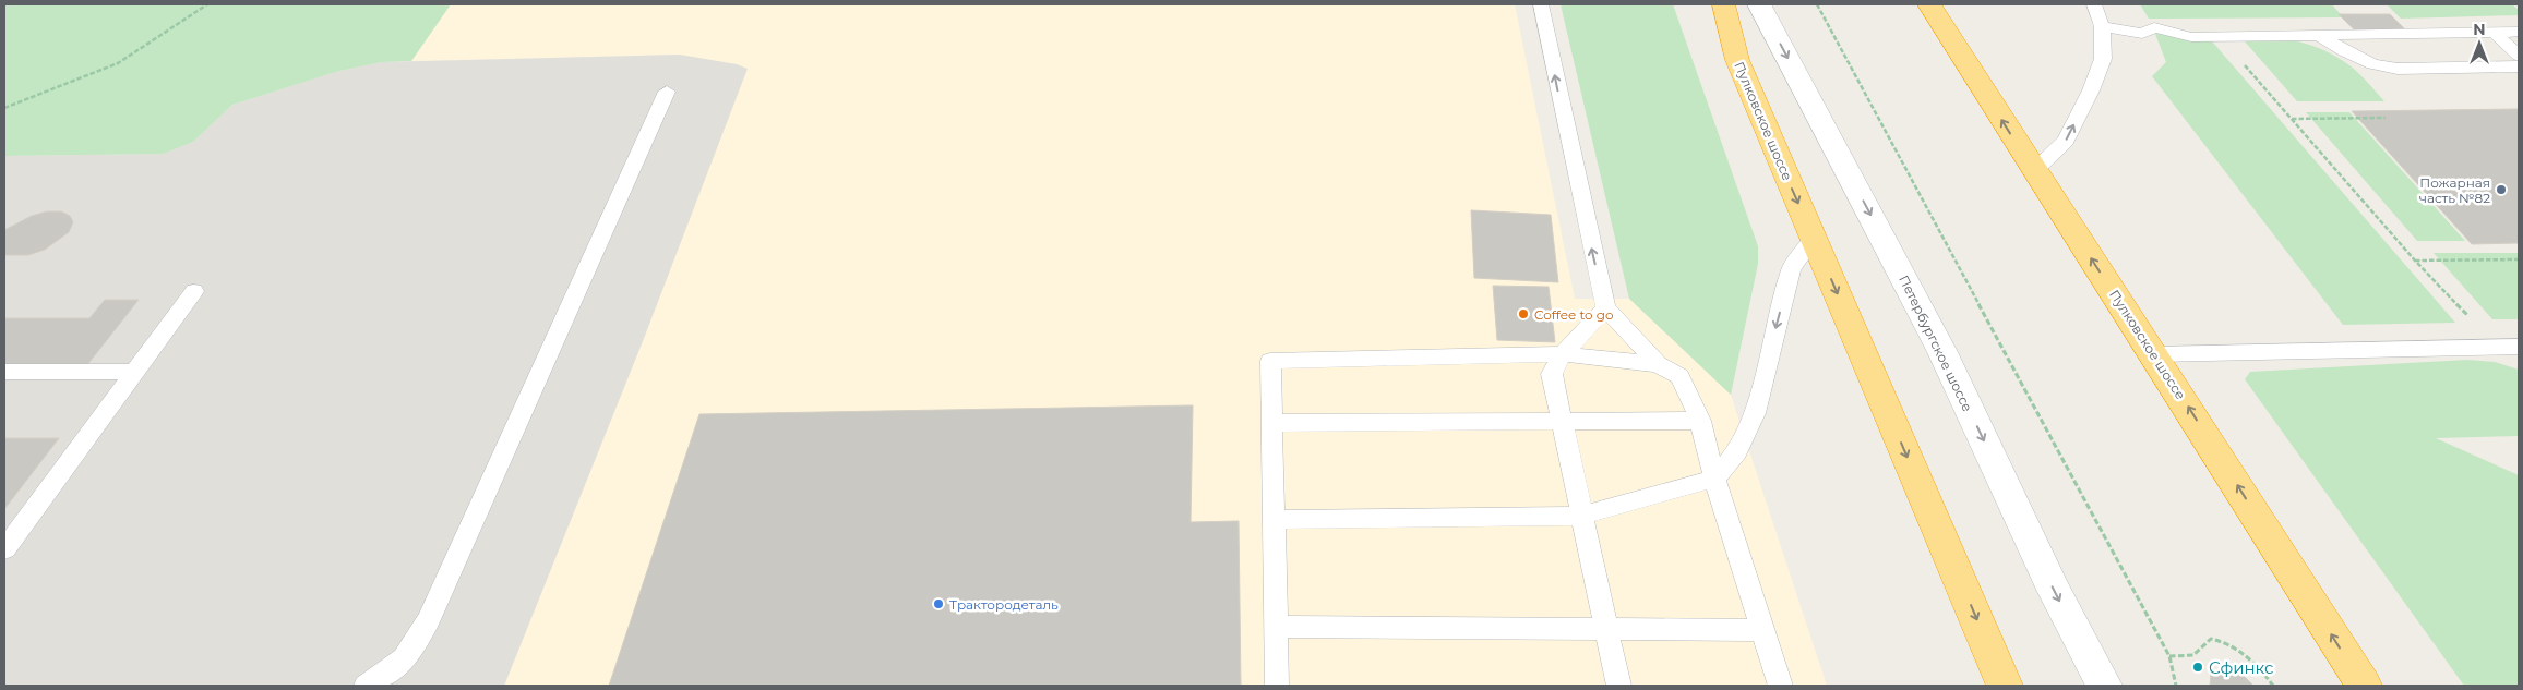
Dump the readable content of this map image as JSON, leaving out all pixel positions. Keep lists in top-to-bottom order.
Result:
{
  "streets": {
    "highway": ["Пулковское шоссе"],
    "main road": ["Петербургское шоссе"]
  },
  "one_way": ["Петербургское шоссе"],
  "places": [
    "Пожарная часть №82",
    "Coffee to go",
    "Трактородеталь",
    "Сфинкс"
  ],
  "north": "top"
}
